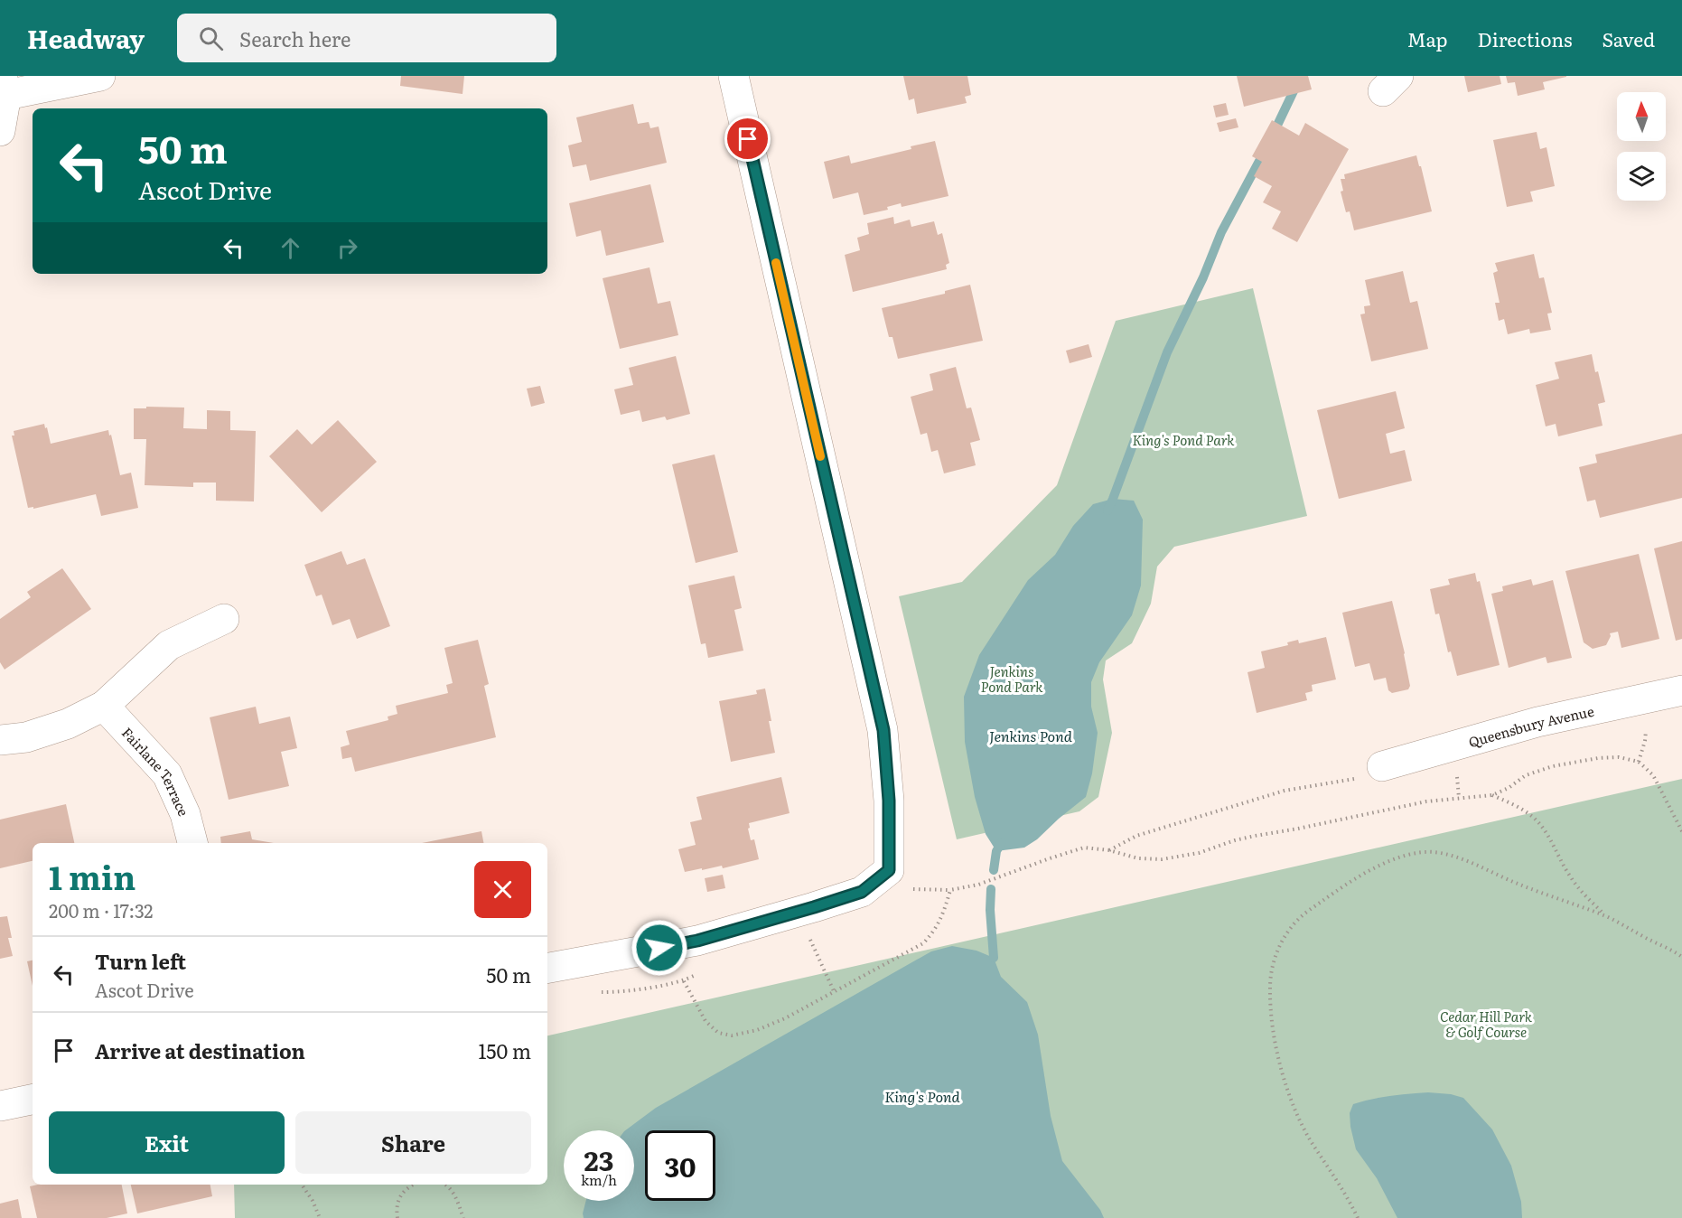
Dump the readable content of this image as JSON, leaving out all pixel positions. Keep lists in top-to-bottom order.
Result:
{
  "streets": {
    "street": ["Queensbury Avenue", "Fairlane Terrace"]
  },
  "water": ["Jenkins Pond", "King's Pond"],
  "parks": ["King's Pond Park", "Jenkins Pond Park", "Cedar Hill Park & Golf Course"],
  "north": "top",
  "page": {
    "header": "Headway",
    "search": "Search here",
    "nav": ["Map", "Directions", "Saved"],
    "turn": ["50 m", "Ascot Drive"],
    "heading": ["1 min", "200 m · 17:32"],
    "list": [
      {
        "name": "Turn left",
        "note": "Ascot Drive",
        "value": "50 m"
      },
      {
        "name": "Arrive at destination",
        "value": "150 m"
      }
    ],
    "buttons": ["Exit", "Share"],
    "speed": "23 km/h",
    "limit": "30"
  }
}
